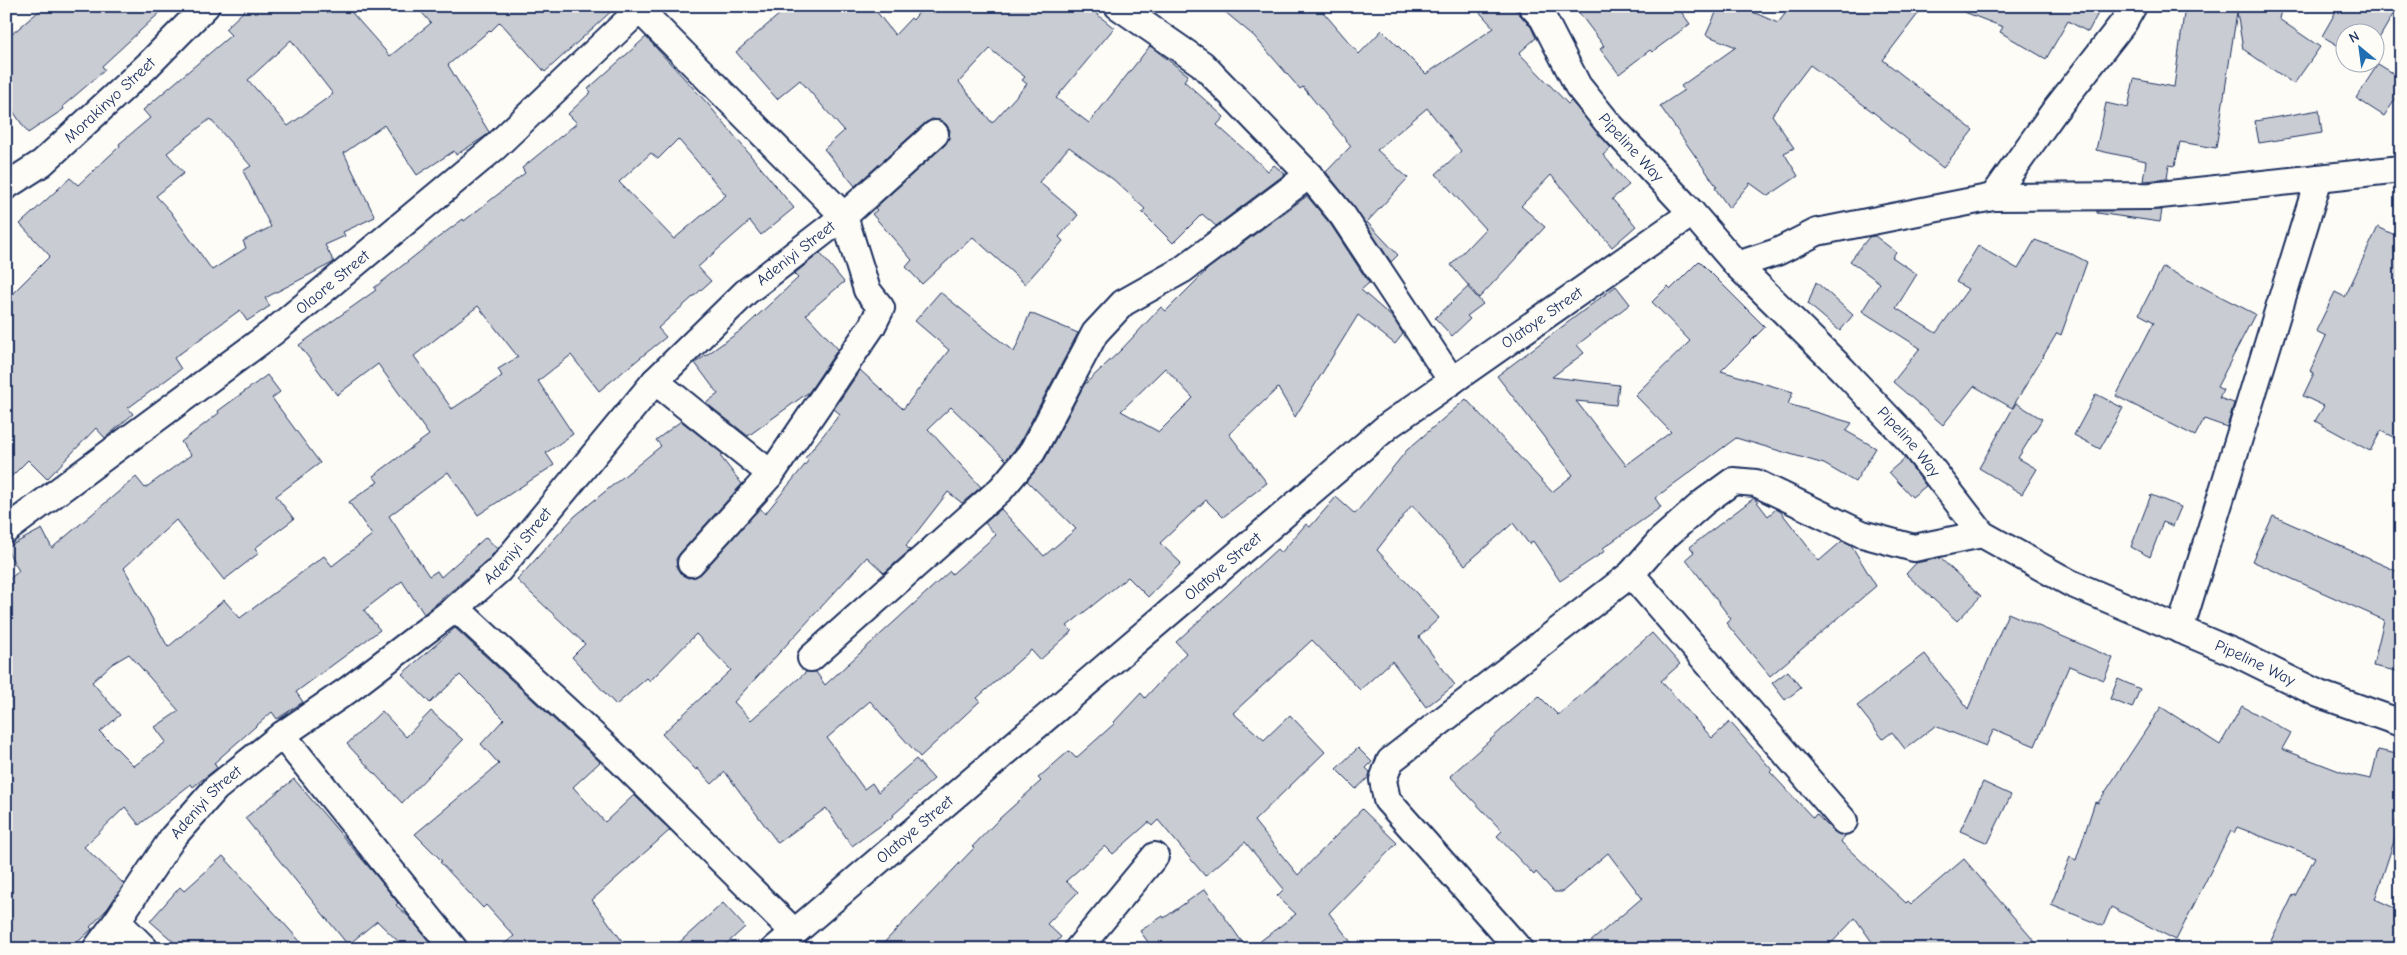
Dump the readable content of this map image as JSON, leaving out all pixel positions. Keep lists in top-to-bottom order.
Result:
{
  "streets": {
    "street": [
      "Morakinyo Street",
      "Pipeline Way",
      "Adeniyi Street",
      "Olaore Street",
      "Olatoye Street"
    ]
  },
  "crossings": [
    ["Pipeline Way", "Olatoye Street"]
  ],
  "north": "top left"
}
